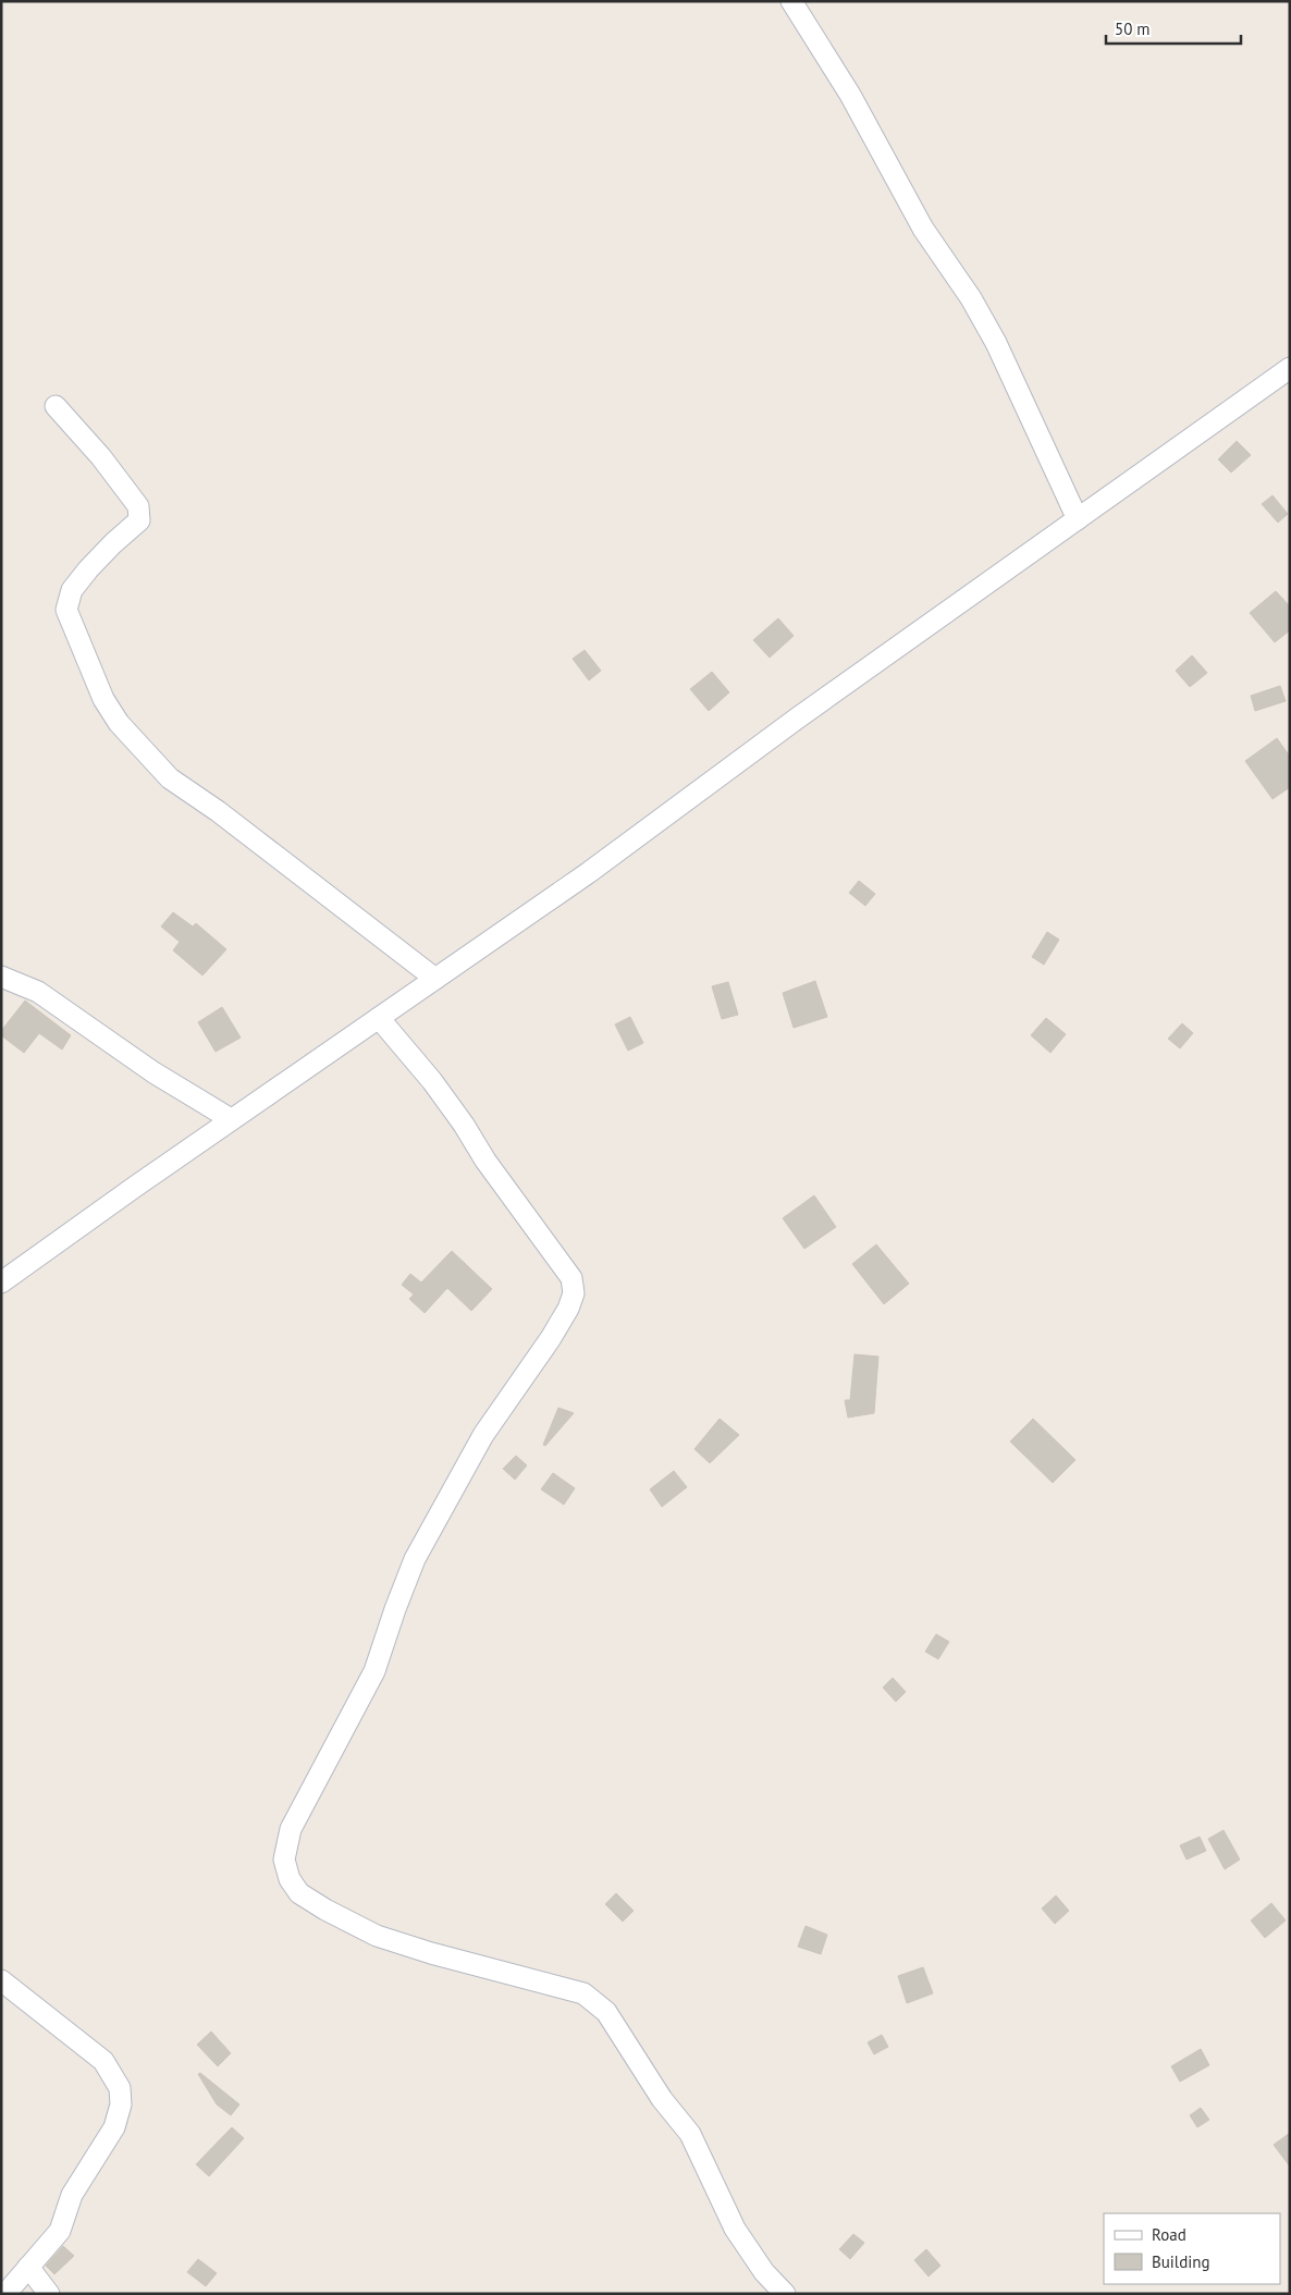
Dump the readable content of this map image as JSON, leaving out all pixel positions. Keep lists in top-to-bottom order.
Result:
{
  "legend": ["Road", "Building"],
  "scale_bar": "50 m"
}
